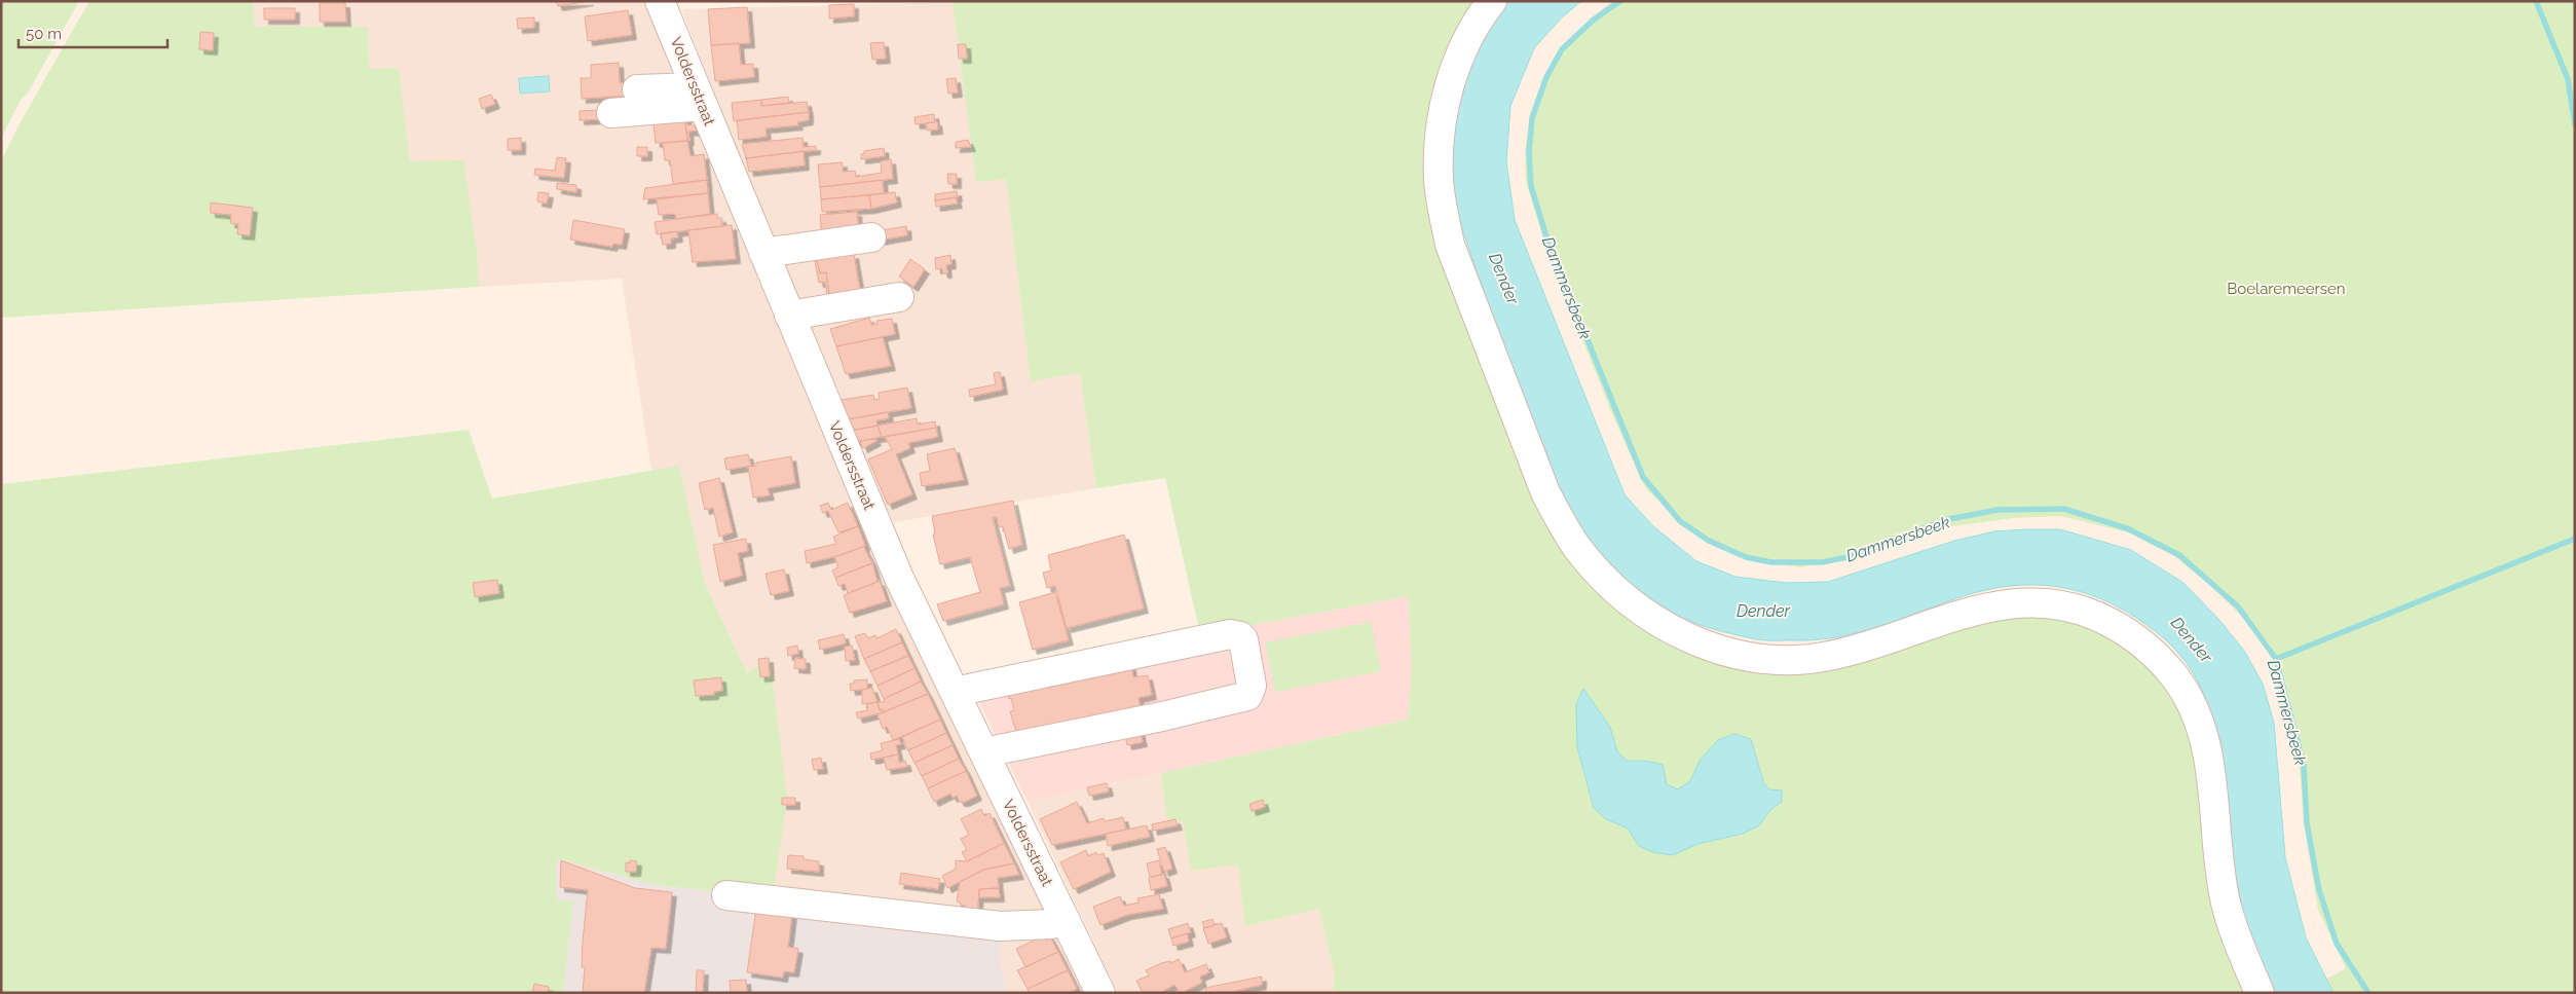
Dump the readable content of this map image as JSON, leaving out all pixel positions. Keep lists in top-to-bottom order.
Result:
{
  "streets": {
    "street": ["Voldersstraat"]
  },
  "water": ["Dender", "Dammersbeek"],
  "parks": ["Boelaremeersen"],
  "scale_bar": "50 m"
}
